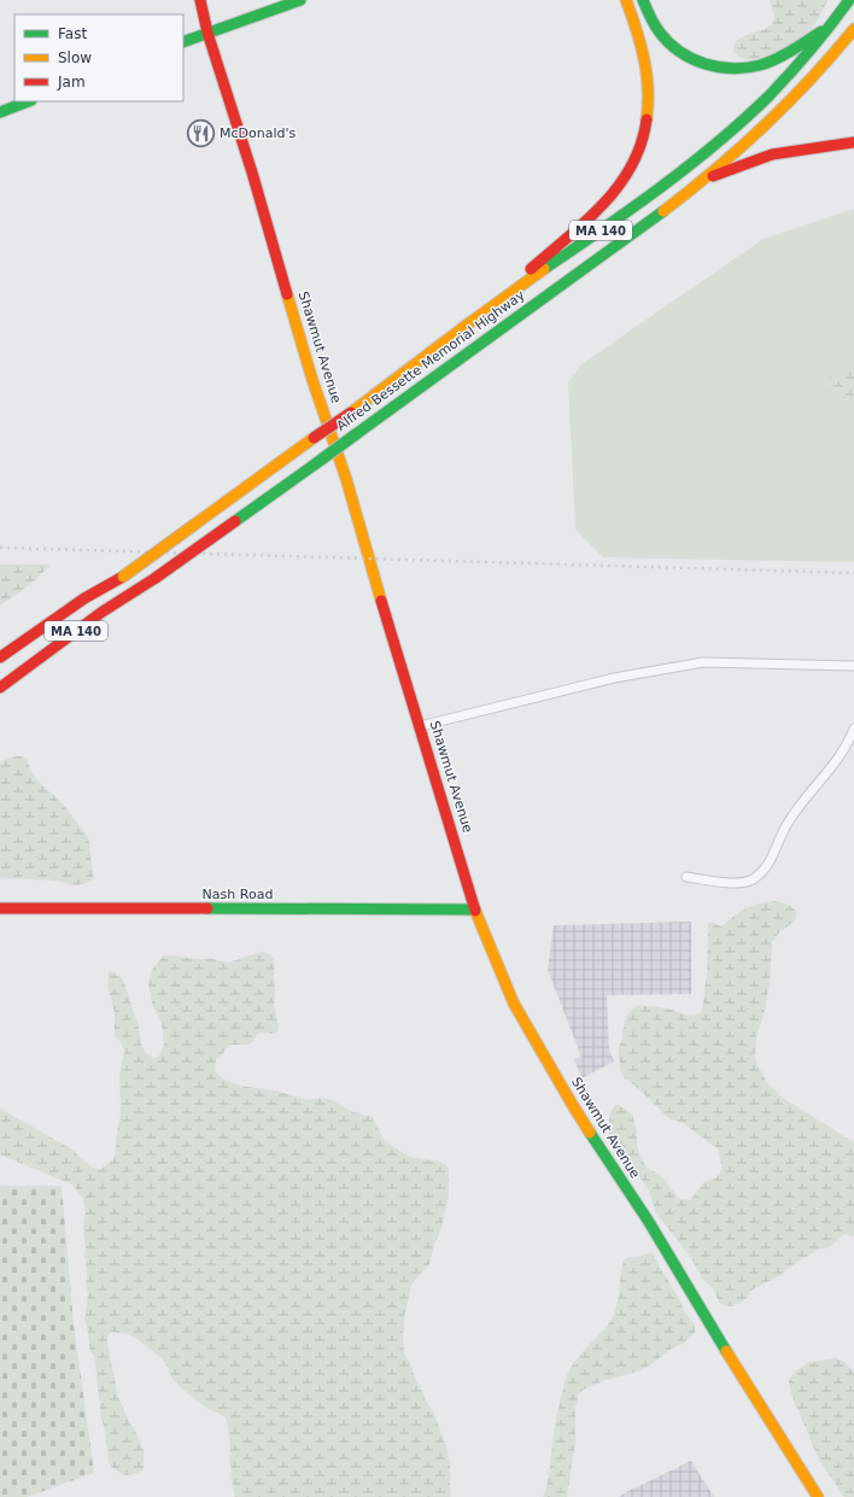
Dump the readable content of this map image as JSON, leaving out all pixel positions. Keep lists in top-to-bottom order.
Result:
{
  "streets": {
    "main road": [
      "MA 140",
      "Shawmut Avenue",
      "Alfred Bessette Memorial Highway",
      "Nash Road"
    ]
  },
  "crossings": [
    ["Shawmut Avenue", "Nash Road"]
  ],
  "places": {
    "restaurant": ["McDonald's"]
  },
  "legend": ["Fast", "Slow", "Jam"]
}
